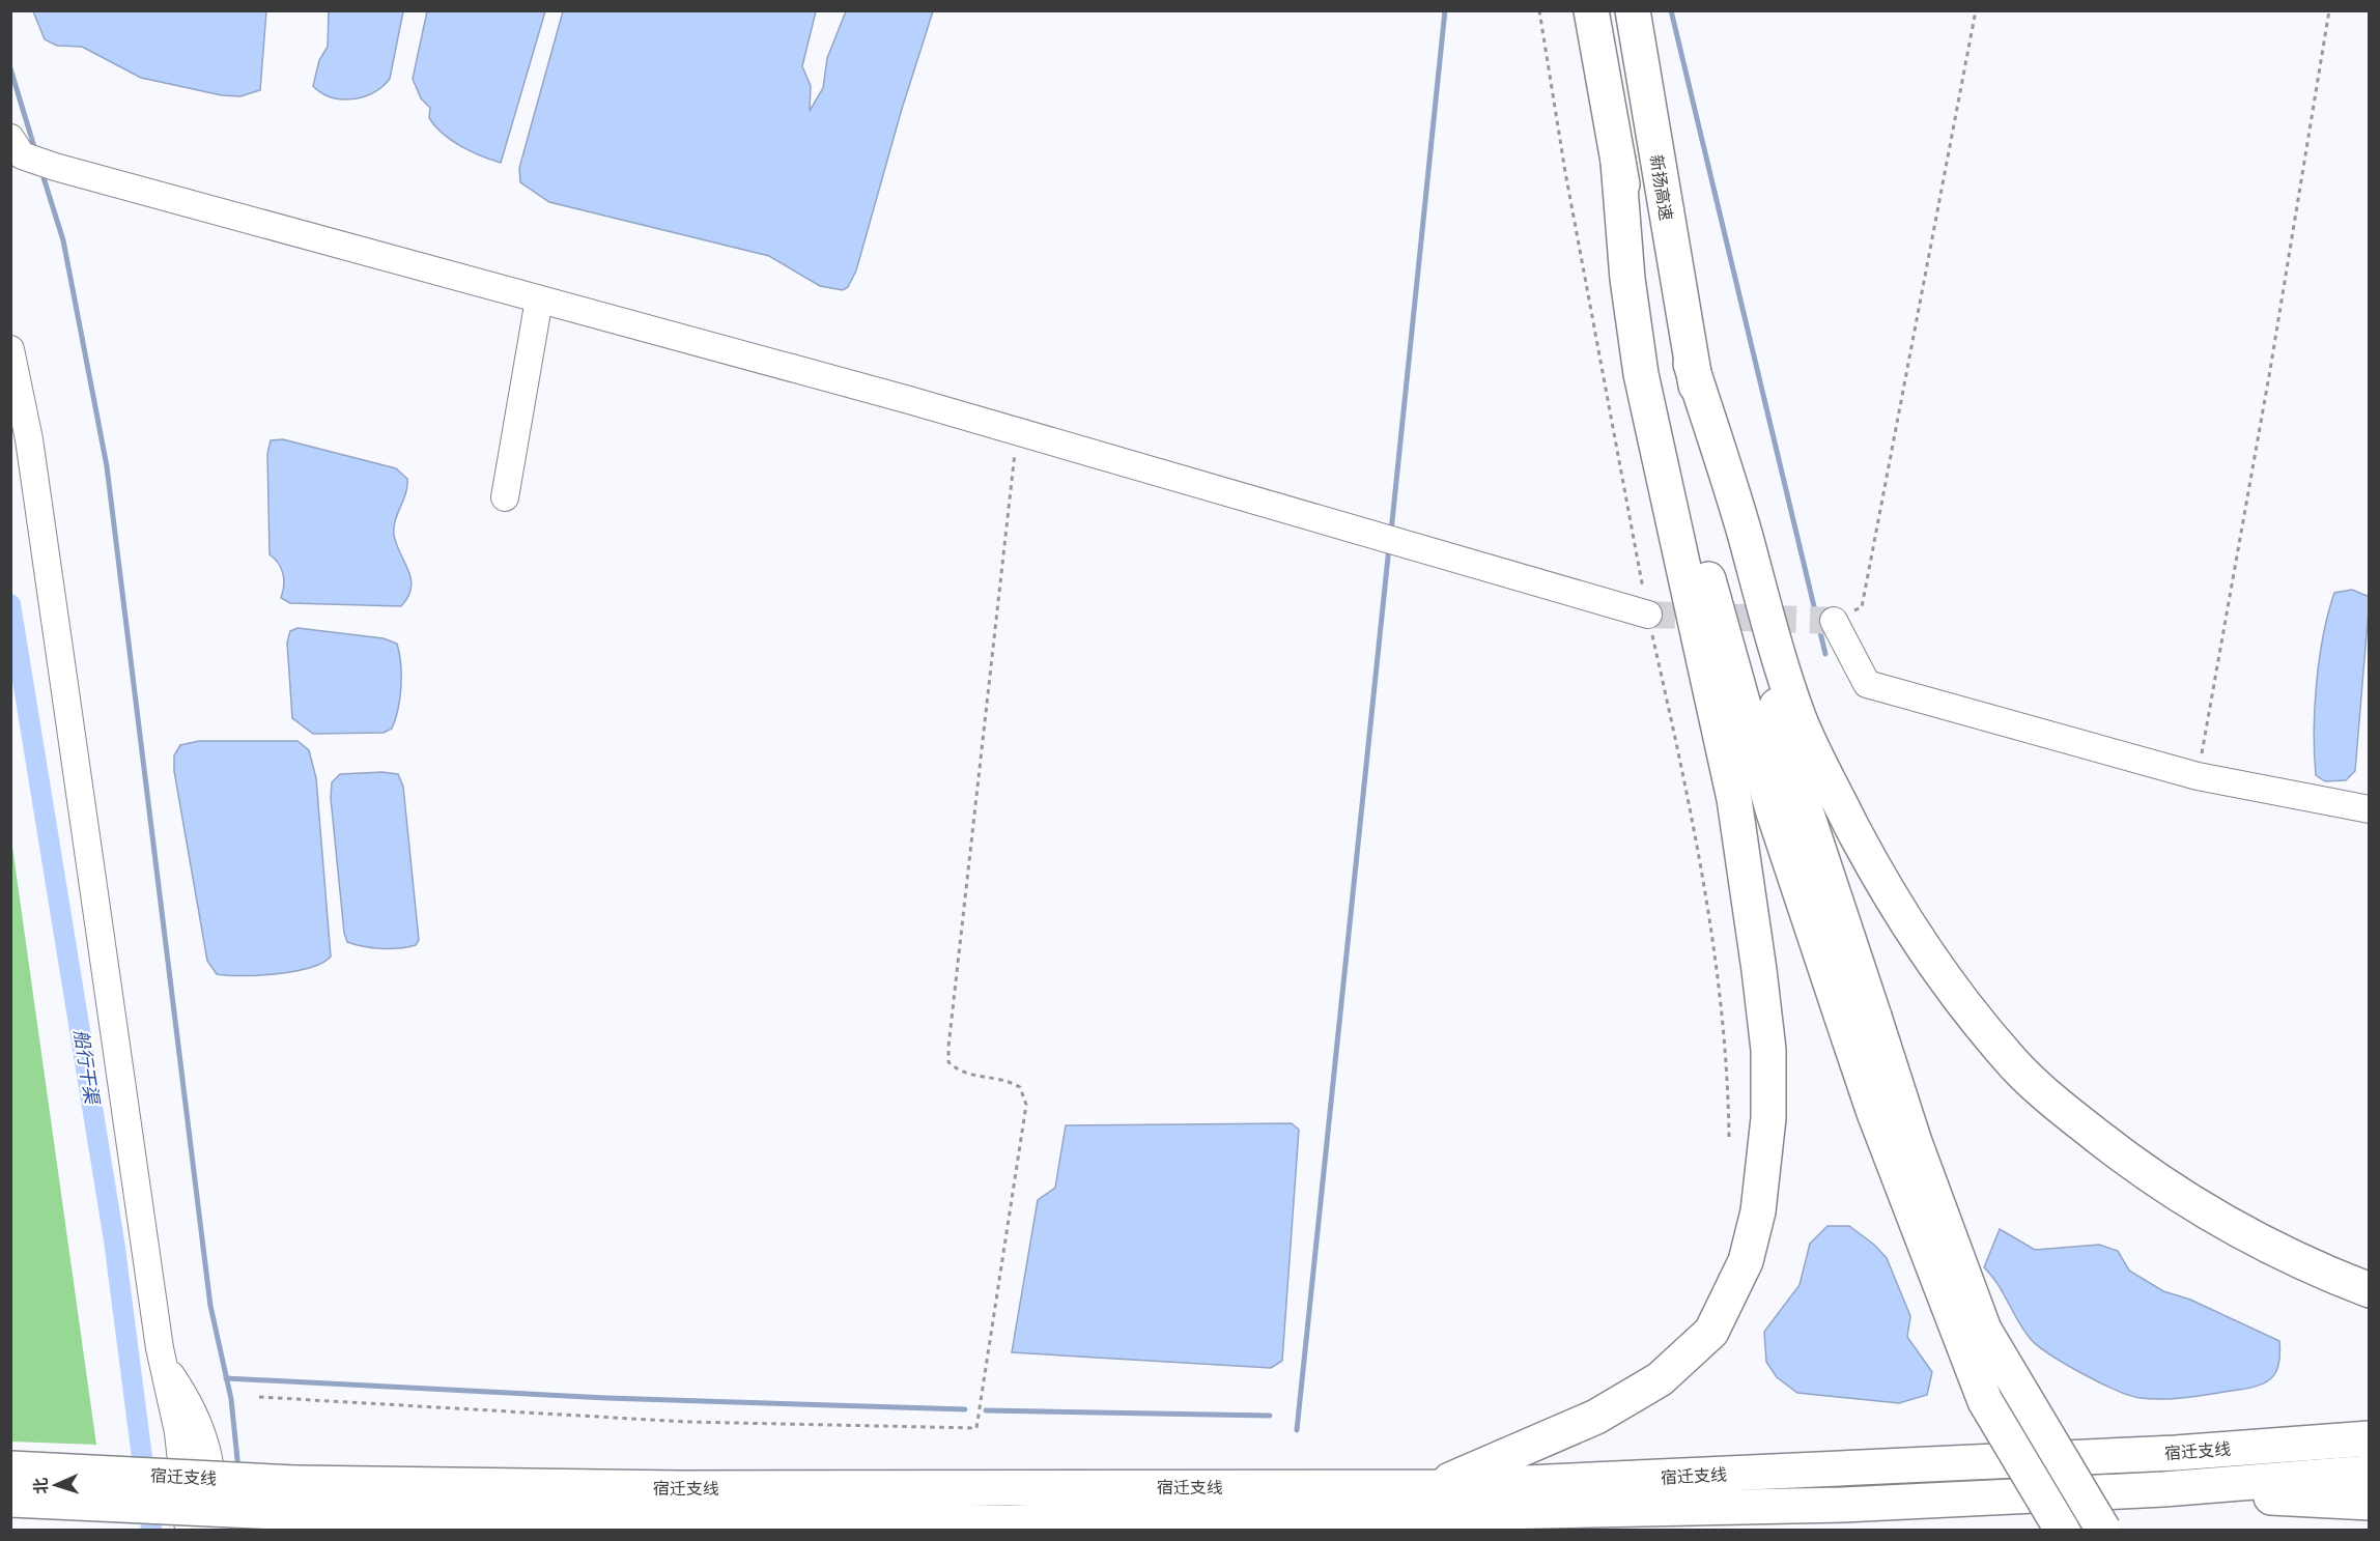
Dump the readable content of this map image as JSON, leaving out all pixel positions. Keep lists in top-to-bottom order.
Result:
{
  "streets": {
    "highway": ["新扬高速", "宿迁支线"]
  },
  "water": ["船行干渠"],
  "north": "left"
}
